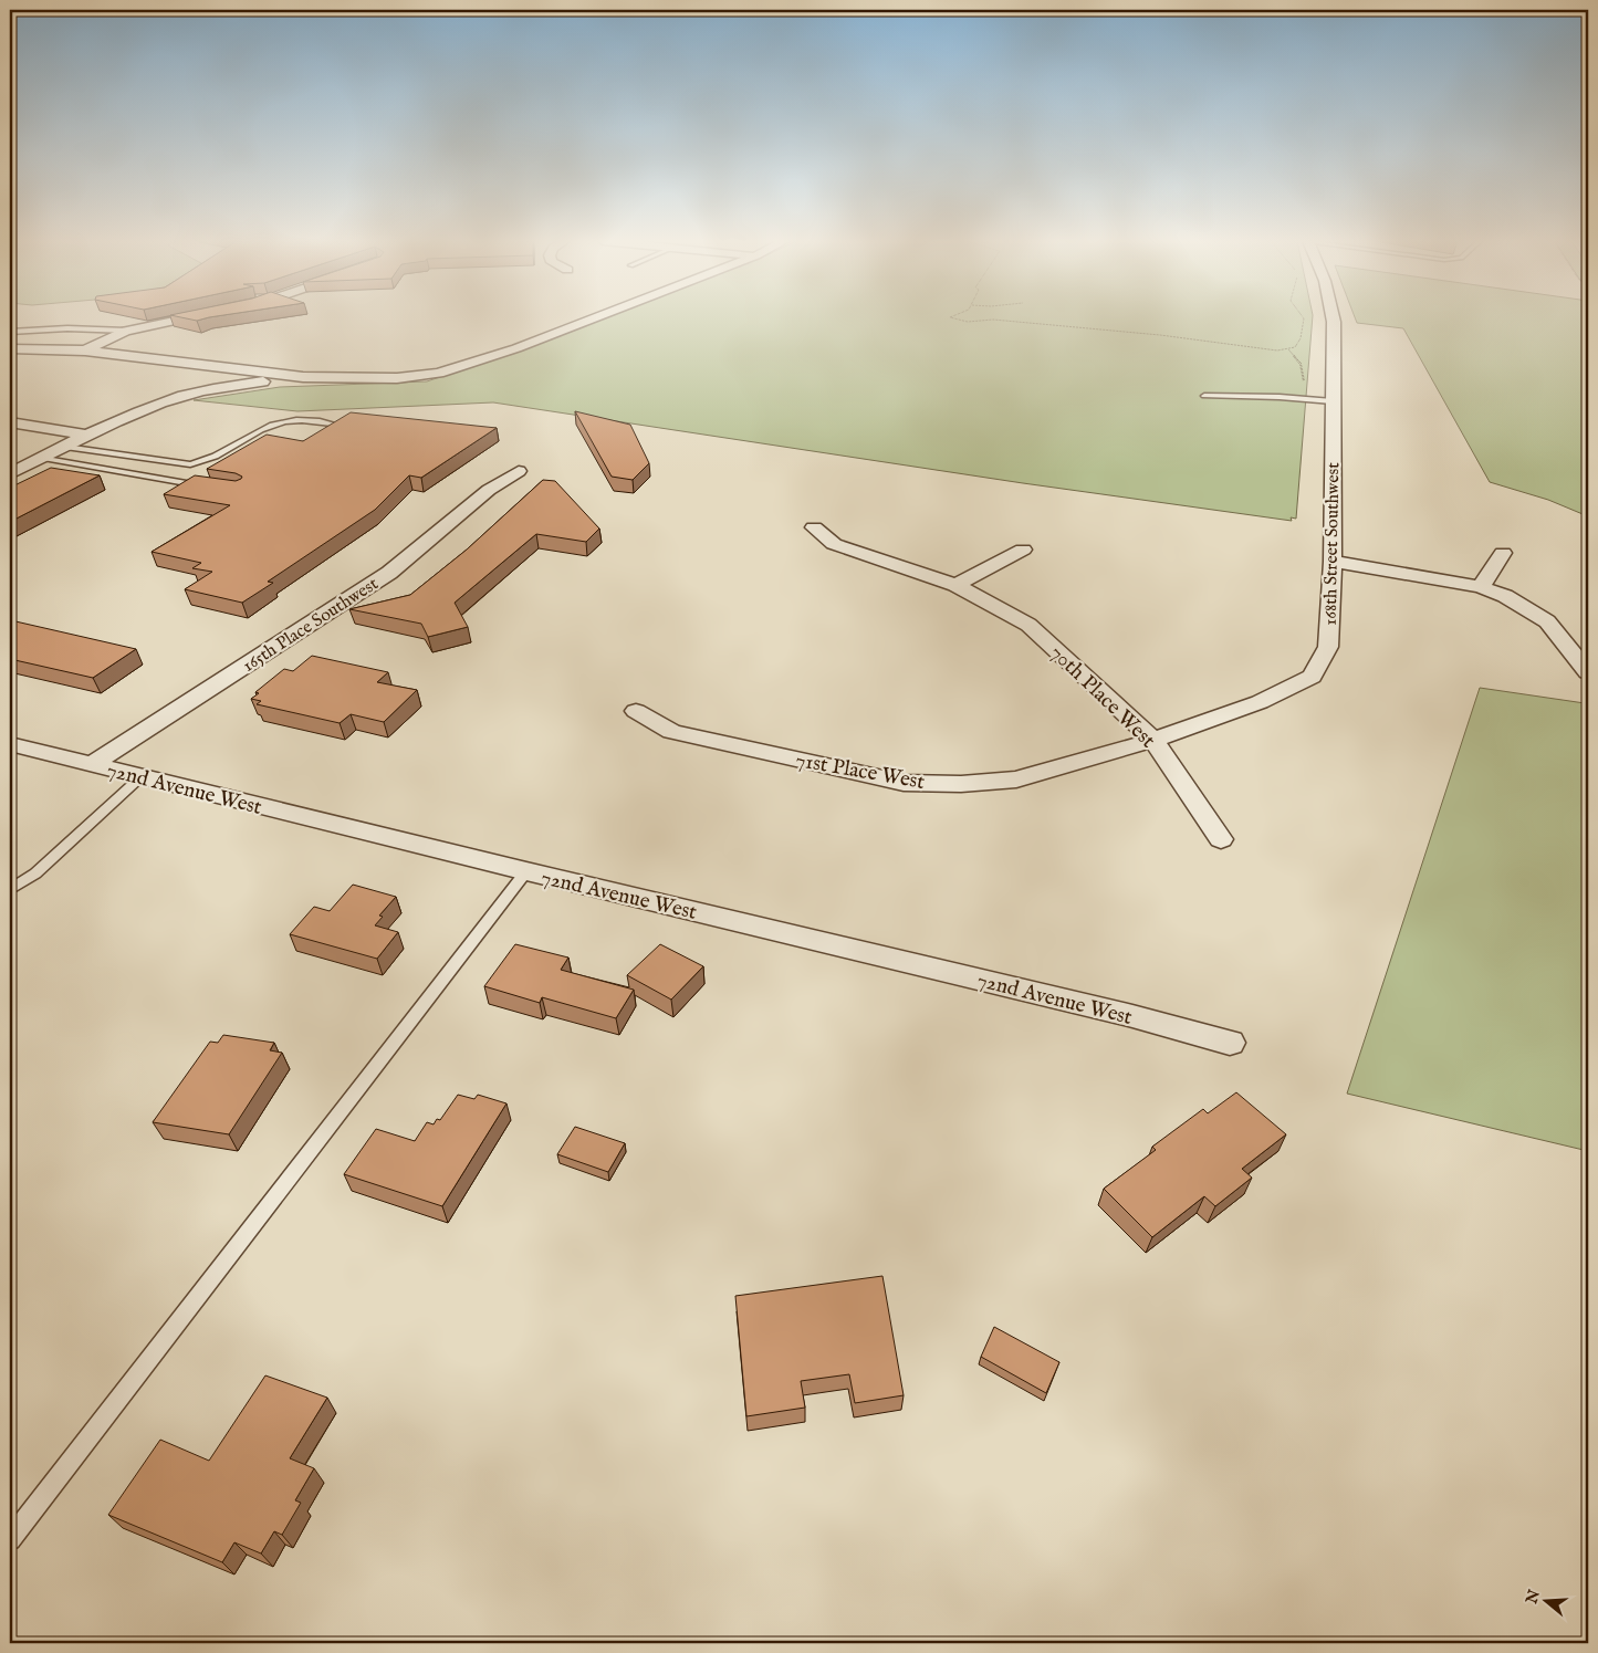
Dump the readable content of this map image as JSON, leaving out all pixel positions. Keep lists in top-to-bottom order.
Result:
{
  "streets": {
    "street": [
      "168th Street Southwest",
      "165th Place Southwest",
      "70th Place West",
      "71st Place West",
      "72nd Avenue West"
    ]
  },
  "crossings": [
    ["168th Street Southwest", "70th Place West"],
    ["168th Street Southwest", "71st Place West"],
    ["165th Place Southwest", "72nd Avenue West"],
    ["70th Place West", "71st Place West"]
  ],
  "north": "left"
}
